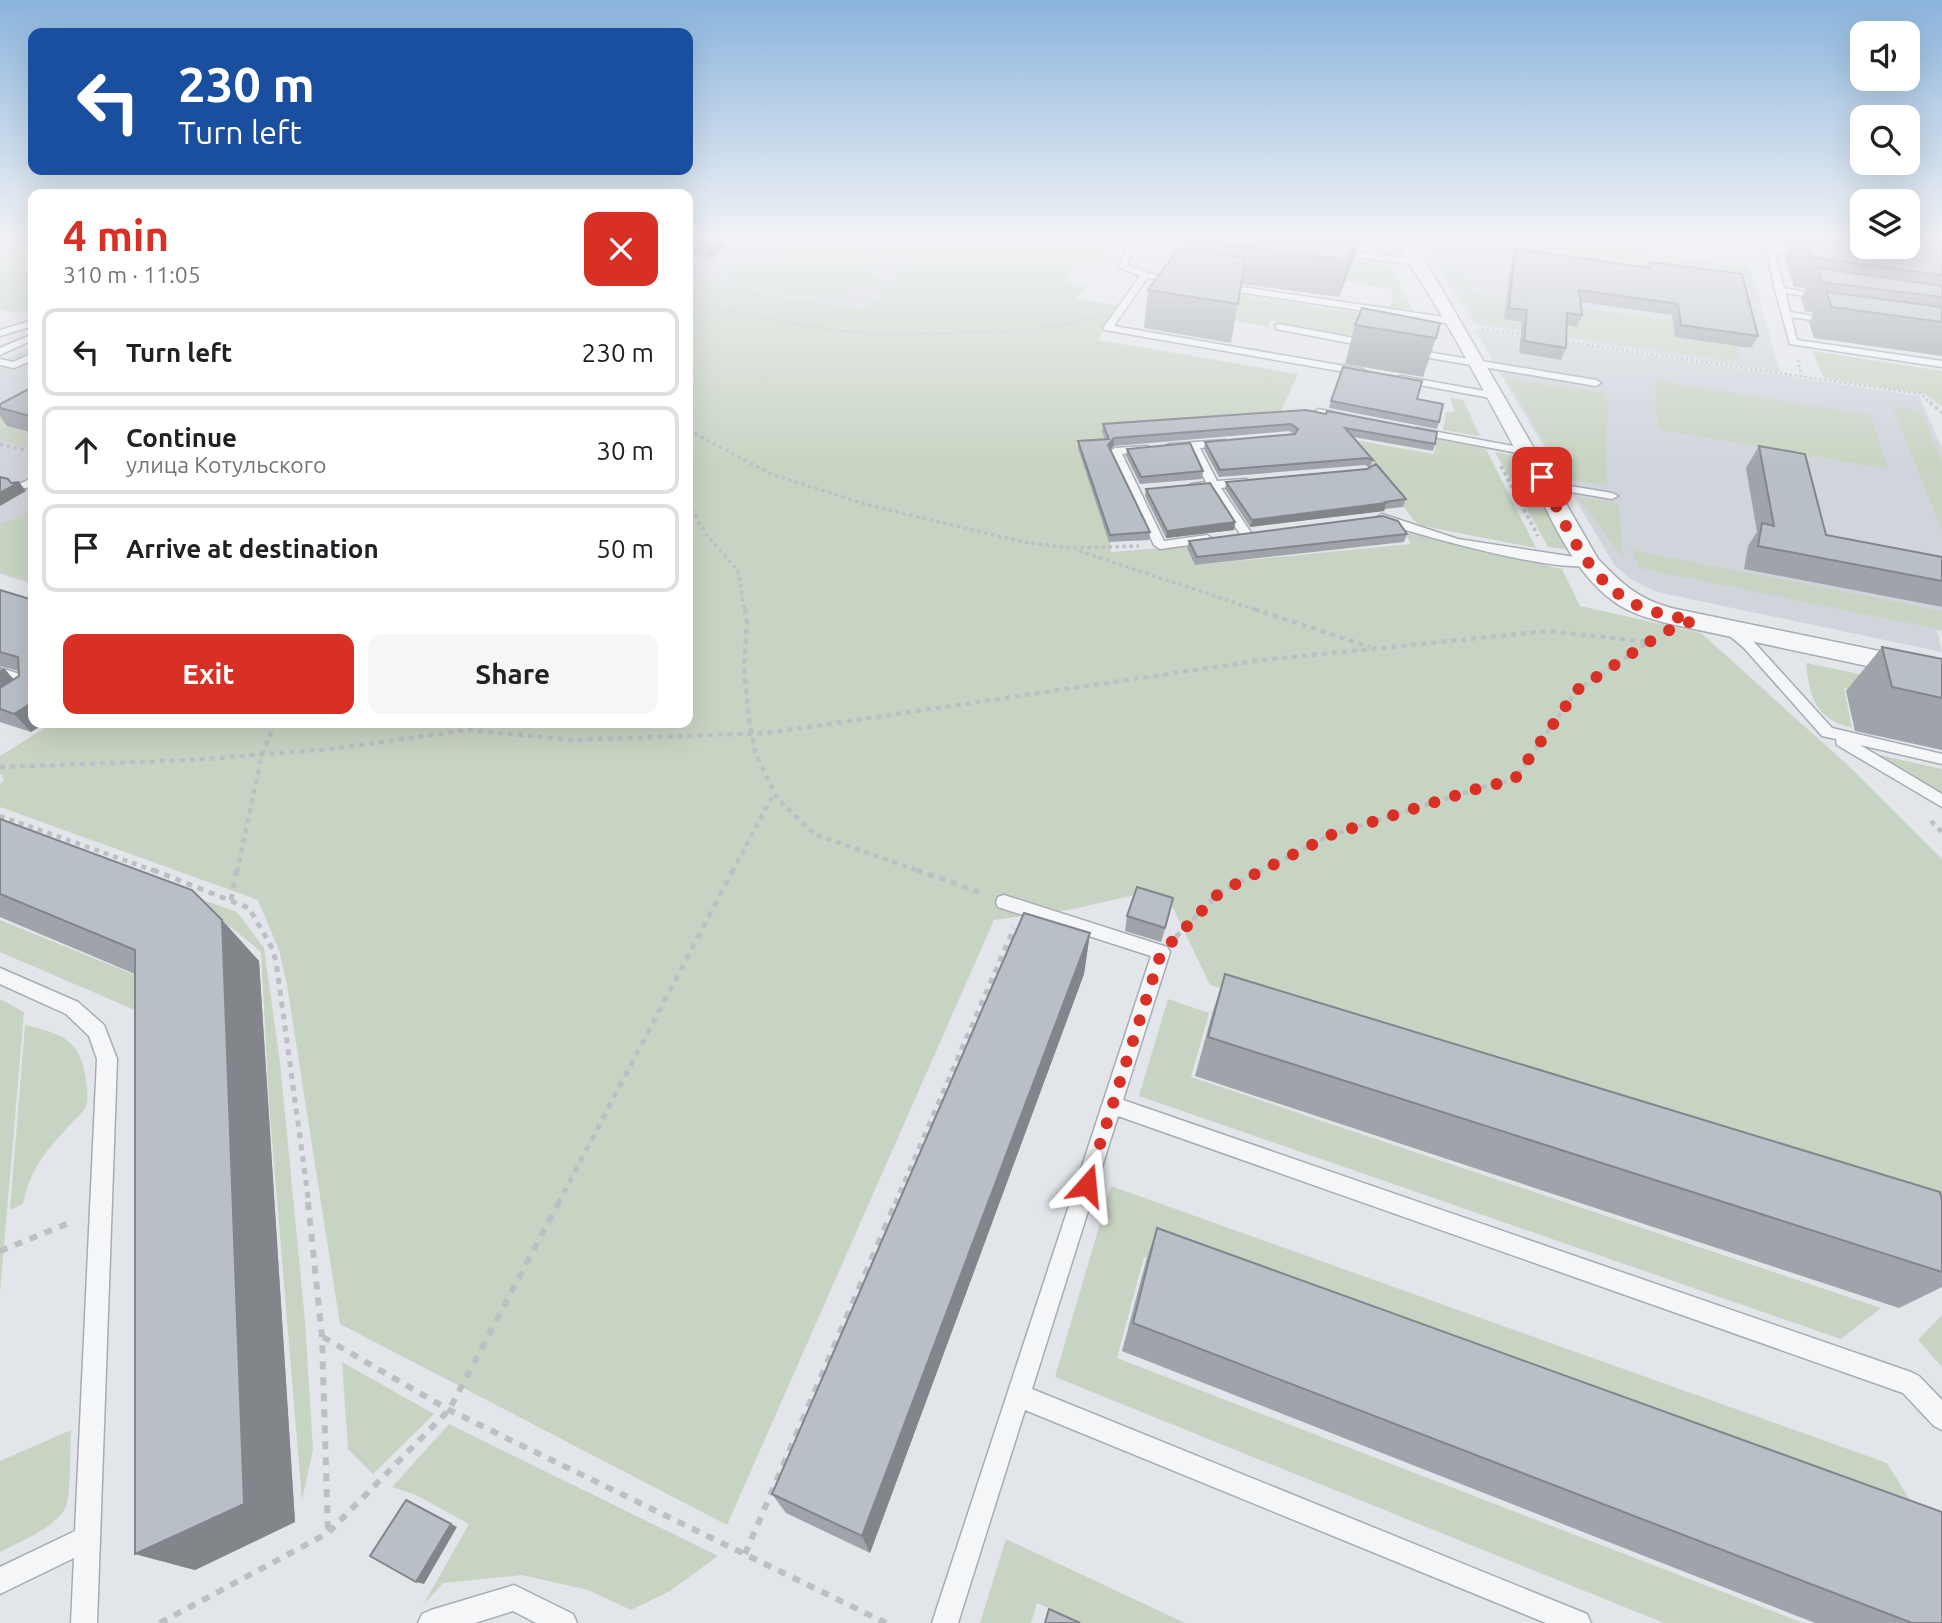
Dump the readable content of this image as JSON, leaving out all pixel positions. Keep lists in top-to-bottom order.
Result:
{
  "page": {
    "turn": ["230 m", "Turn left"],
    "heading": ["4 min", "310 m · 11:05"],
    "list": [
      {
        "name": "Turn left",
        "value": "230 m"
      },
      {
        "name": "Continue",
        "note": "улица Котульского",
        "value": "30 m"
      },
      {
        "name": "Arrive at destination",
        "value": "50 m"
      }
    ],
    "buttons": ["Exit", "Share"]
  }
}
